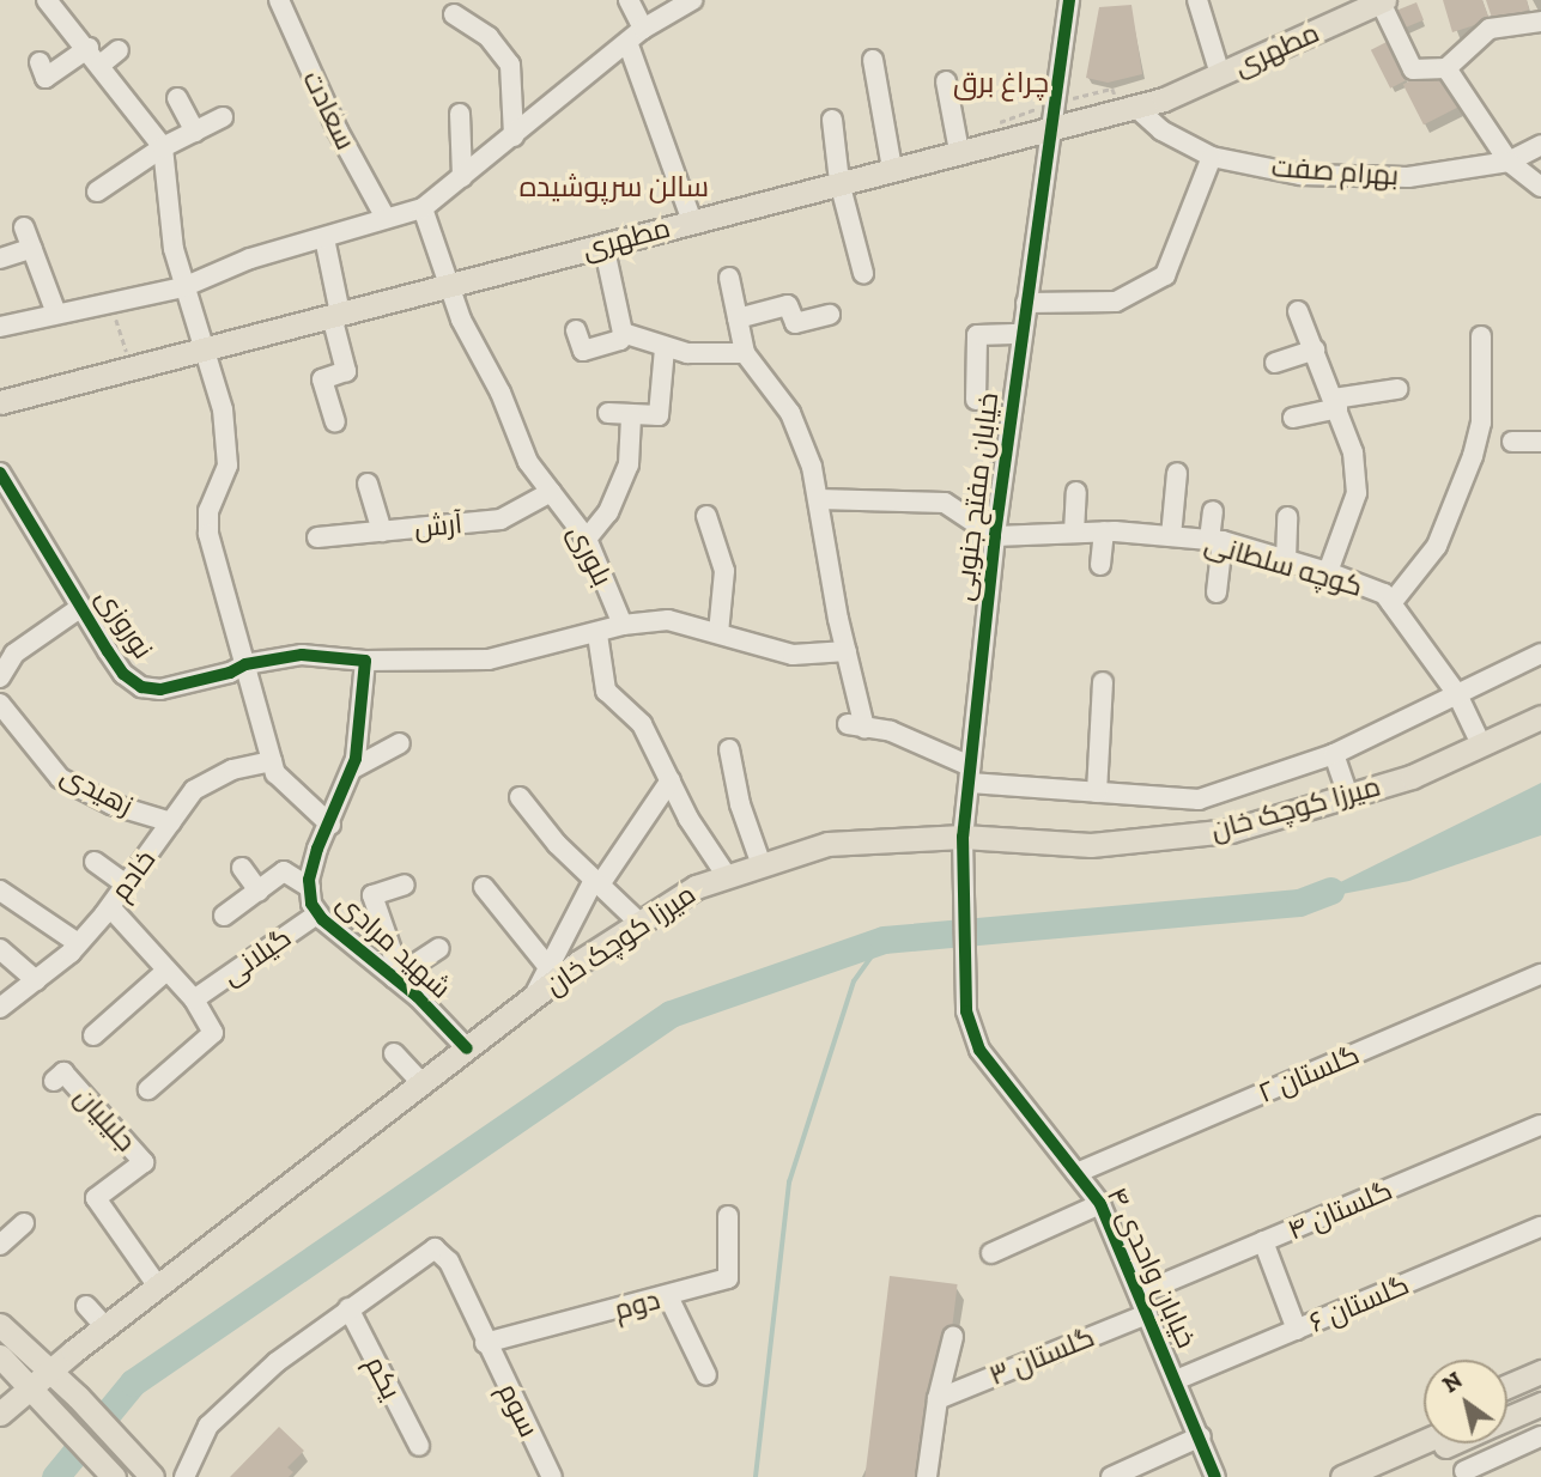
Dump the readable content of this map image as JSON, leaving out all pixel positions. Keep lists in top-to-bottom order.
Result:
{
  "streets": {
    "main road": ["مطهری", "میرزا کوچک خان"],
    "street": [
      "سعادت",
      "بهرام صفت",
      "خیابان مفتح جنوبی",
      "آرش",
      "بلوری",
      "کوچه سلطانی",
      "نوروزی",
      "زهیدی",
      "خادم",
      "شهید مرادی",
      "گیلانی",
      "گلستان ۲",
      "جلیلیان",
      "گلستان ۴",
      "خیابان واحدی ۴",
      "گلستان ۶",
      "دوم",
      "گلستان ۳",
      "یکم",
      "سوم"
    ]
  },
  "crossings": [
    ["مطهری", "بهرام صفت"],
    ["مطهری", "خیابان مفتح جنوبی"],
    ["مطهری", "بلوری"],
    ["خیابان مفتح جنوبی", "کوچه سلطانی"],
    ["خیابان مفتح جنوبی", "میرزا کوچک خان"],
    ["خیابان مفتح جنوبی", "خیابان واحدی ۴"],
    ["آرش", "بلوری"],
    ["بلوری", "نوروزی"],
    ["کوچه سلطانی", "میرزا کوچک خان"],
    ["نوروزی", "شهید مرادی"],
    ["زهیدی", "خادم"],
    ["میرزا کوچک خان", "شهید مرادی"],
    ["میرزا کوچک خان", "جلیلیان"],
    ["شهید مرادی", "گیلانی"],
    ["گلستان ۲", "خیابان واحدی ۴"],
    ["گلستان ۴", "خیابان واحدی ۴"],
    ["خیابان واحدی ۴", "گلستان ۶"],
    ["خیابان واحدی ۴", "گلستان ۳"],
    ["دوم", "سوم"],
    ["یکم", "سوم"]
  ],
  "districts": ["چراغ برق", "سالن سرپوشیده"],
  "north": "top left"
}
